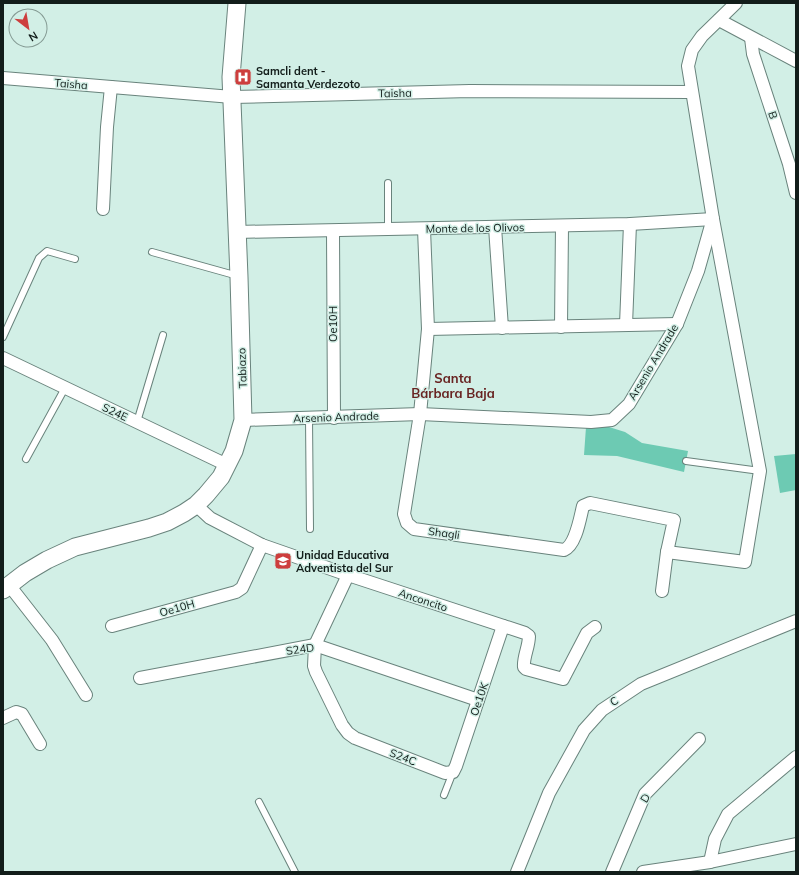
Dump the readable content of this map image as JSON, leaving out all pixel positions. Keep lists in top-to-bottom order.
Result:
{
  "streets": {
    "street": [
      "Taisha",
      "B",
      "Monte de los Olivos",
      "Oe10H",
      "Arsenio Andrade",
      "Tabiazo",
      "S24E",
      "Shagli",
      "Anconcito",
      "S24D",
      "Oe10K",
      "C",
      "S24C",
      "D"
    ]
  },
  "crossings": [
    ["Taisha", "Arsenio Andrade"],
    ["Taisha", "Tabiazo"],
    ["Monte de los Olivos", "Oe10H"],
    ["Monte de los Olivos", "Arsenio Andrade"],
    ["Monte de los Olivos", "Tabiazo"],
    ["Monte de los Olivos", "Shagli"],
    ["Oe10H", "Arsenio Andrade"],
    ["Oe10H", "Anconcito"],
    ["Arsenio Andrade", "Tabiazo"],
    ["Arsenio Andrade", "Shagli"],
    ["Tabiazo", "S24E"],
    ["Tabiazo", "Anconcito"],
    ["Anconcito", "Oe10K"],
    ["S24D", "Oe10K"],
    ["S24D", "S24C"],
    ["Oe10K", "S24C"]
  ],
  "districts": ["Santa Bárbara Baja"],
  "places": {
    "hospital": ["Samcli dent - Samanta Verdezoto"],
    "school or university": ["Unidad Educativa Adventista del Sur"]
  },
  "north": "bottom right"
}
